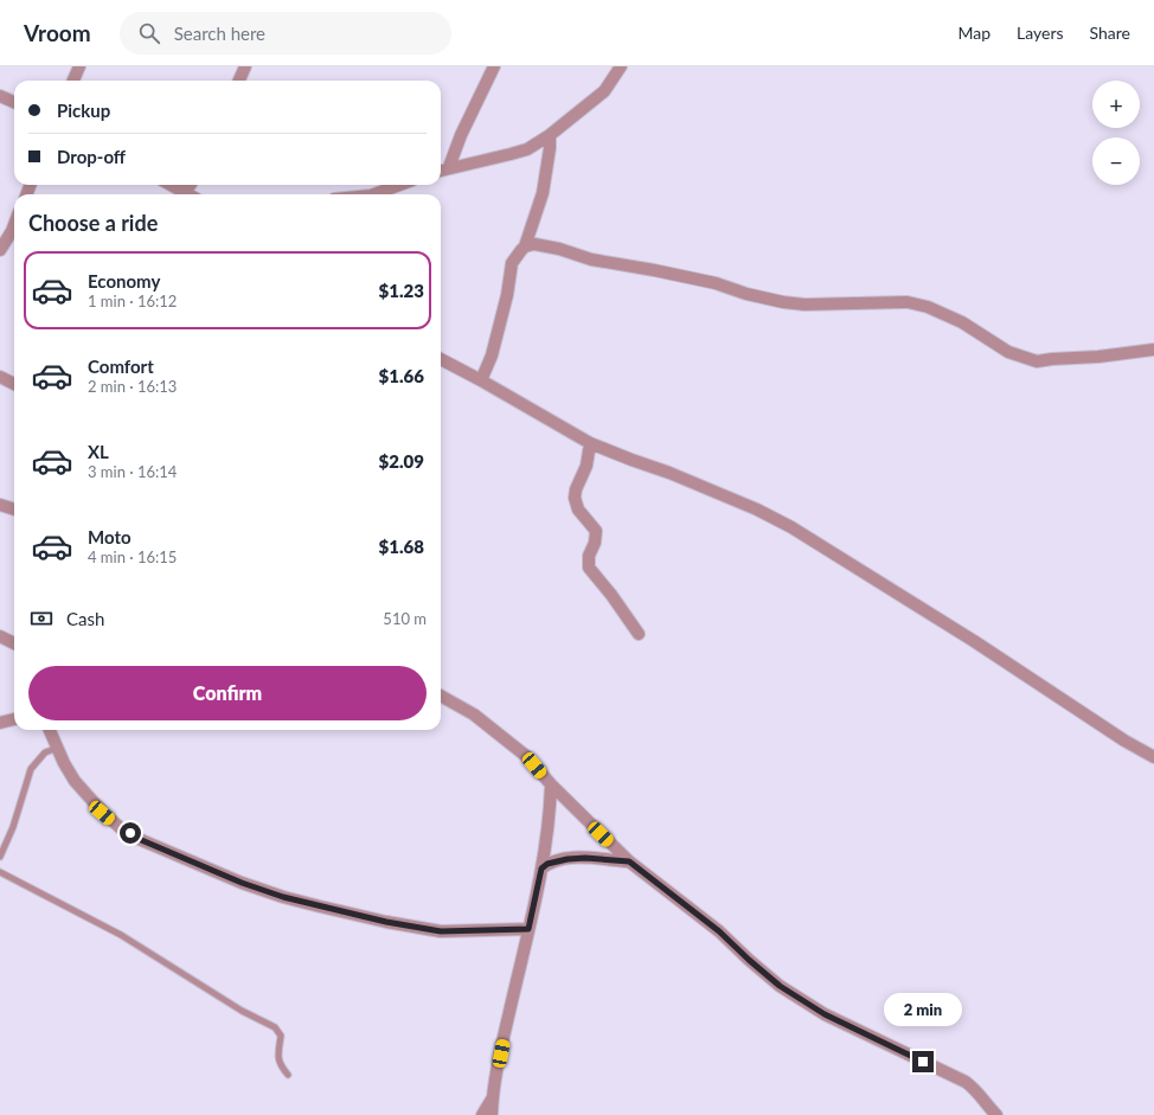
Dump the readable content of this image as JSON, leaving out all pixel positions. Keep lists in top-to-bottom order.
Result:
{
  "page": {
    "header": "Vroom",
    "search": "Search here",
    "nav": ["Map", "Layers", "Share"],
    "map_buttons": ["+", "−"],
    "banner": ["Pickup", "Drop-off"],
    "heading": "Choose a ride",
    "list": [
      {
        "name": "Economy",
        "note": "1 min · 16:12",
        "value": "$1.23"
      },
      {
        "name": "Comfort",
        "note": "2 min · 16:13",
        "value": "$1.66"
      },
      {
        "name": "XL",
        "note": "3 min · 16:14",
        "value": "$2.09"
      },
      {
        "name": "Moto",
        "note": "4 min · 16:15",
        "value": "$1.68"
      }
    ],
    "pay": ["Cash", "510 m"],
    "buttons": "Confirm",
    "bubble": "2 min"
  }
}
